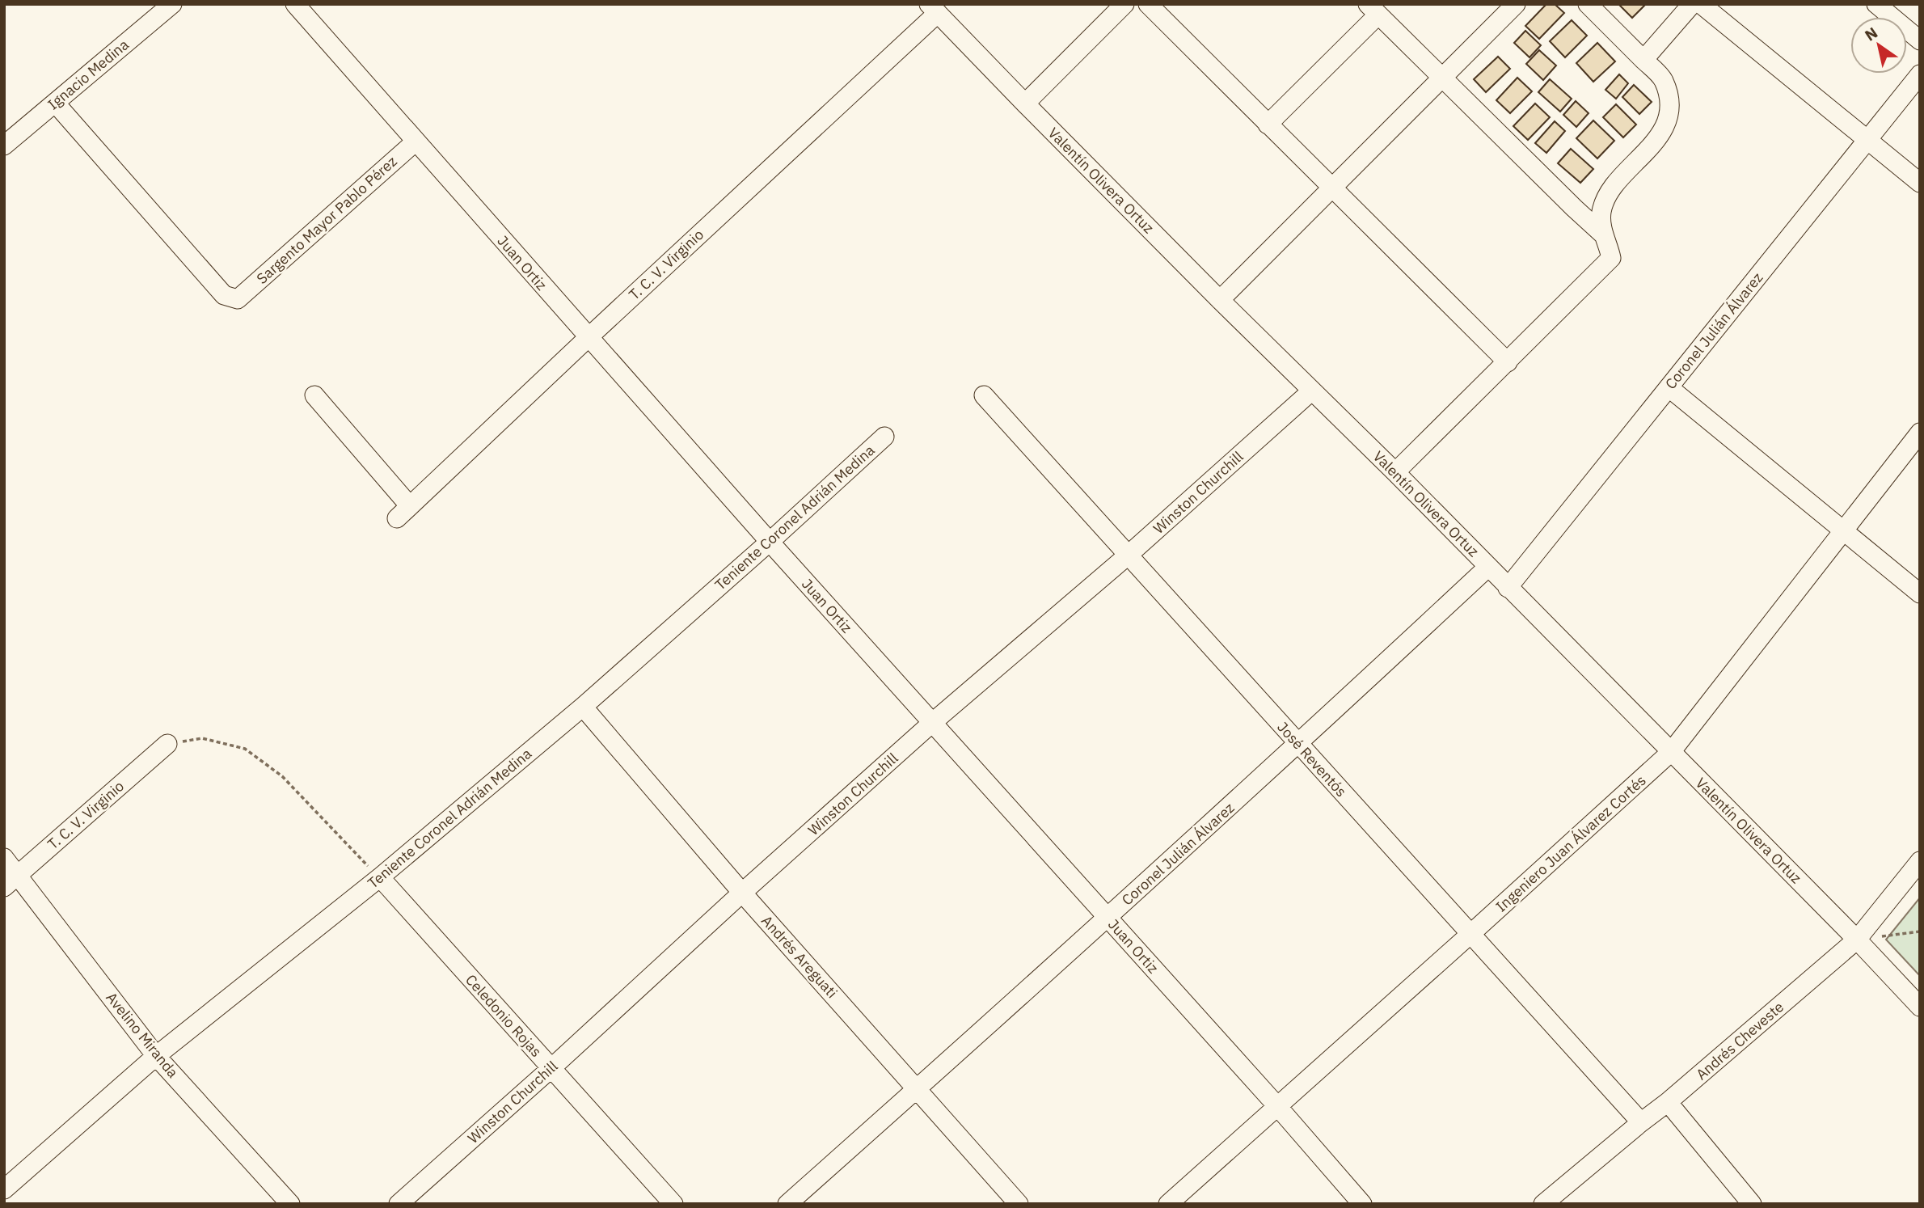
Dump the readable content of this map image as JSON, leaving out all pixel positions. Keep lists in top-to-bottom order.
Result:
{
  "streets": {
    "street": [
      "Ignacio Medina",
      "Valentín Olivera Ortuz",
      "Sargento Mayor Pablo Pérez",
      "Juan Ortiz",
      "T. C. V. Virginio",
      "Coronel Julián Álvarez",
      "Winston Churchill",
      "Teniente Coronel Adrián Medina",
      "José Reventós",
      "Ingeniero Juan Álvarez Cortés",
      "Andrés Areguati",
      "Celedonio Rojas",
      "Avelino Miranda",
      "Andrés Cheveste"
    ]
  },
  "crossings": [
    ["Ignacio Medina", "Sargento Mayor Pablo Pérez"],
    ["Valentín Olivera Ortuz", "T. C. V. Virginio"],
    ["Valentín Olivera Ortuz", "Coronel Julián Álvarez"],
    ["Valentín Olivera Ortuz", "Winston Churchill"],
    ["Valentín Olivera Ortuz", "Ingeniero Juan Álvarez Cortés"],
    ["Valentín Olivera Ortuz", "Andrés Cheveste"],
    ["Sargento Mayor Pablo Pérez", "Juan Ortiz"],
    ["Juan Ortiz", "T. C. V. Virginio"],
    ["Juan Ortiz", "Coronel Julián Álvarez"],
    ["Juan Ortiz", "Winston Churchill"],
    ["Juan Ortiz", "Teniente Coronel Adrián Medina"],
    ["Juan Ortiz", "Ingeniero Juan Álvarez Cortés"],
    ["T. C. V. Virginio", "Avelino Miranda"],
    ["Coronel Julián Álvarez", "José Reventós"],
    ["Coronel Julián Álvarez", "Andrés Areguati"],
    ["Winston Churchill", "José Reventós"],
    ["Winston Churchill", "Andrés Areguati"],
    ["Winston Churchill", "Celedonio Rojas"],
    ["Teniente Coronel Adrián Medina", "Andrés Areguati"],
    ["Teniente Coronel Adrián Medina", "Celedonio Rojas"],
    ["Teniente Coronel Adrián Medina", "Avelino Miranda"],
    ["José Reventós", "Ingeniero Juan Álvarez Cortés"],
    ["José Reventós", "Andrés Cheveste"]
  ],
  "north": "top left"
}
